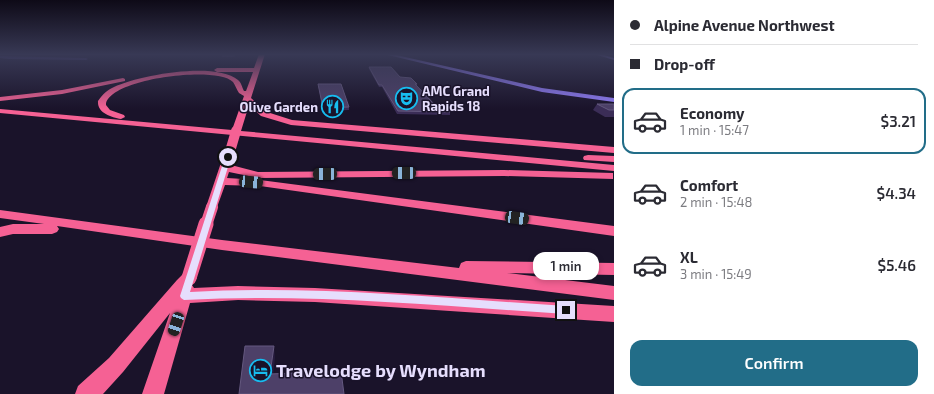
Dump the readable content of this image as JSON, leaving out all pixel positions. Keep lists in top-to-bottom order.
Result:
{
  "places": {
    "theatre": ["AMC Grand Rapids 18"],
    "restaurant": ["Olive Garden"],
    "hotel": ["Travelodge by Wyndham"]
  },
  "page": {
    "banner": ["Alpine Avenue Northwest", "Drop-off"],
    "list": [
      {
        "name": "Economy",
        "note": "1 min · 15:47",
        "value": "$3.21"
      },
      {
        "name": "Comfort",
        "note": "2 min · 15:48",
        "value": "$4.34"
      },
      {
        "name": "XL",
        "note": "3 min · 15:49",
        "value": "$5.46"
      }
    ],
    "bubble": "1 min",
    "buttons": "Confirm"
  }
}
